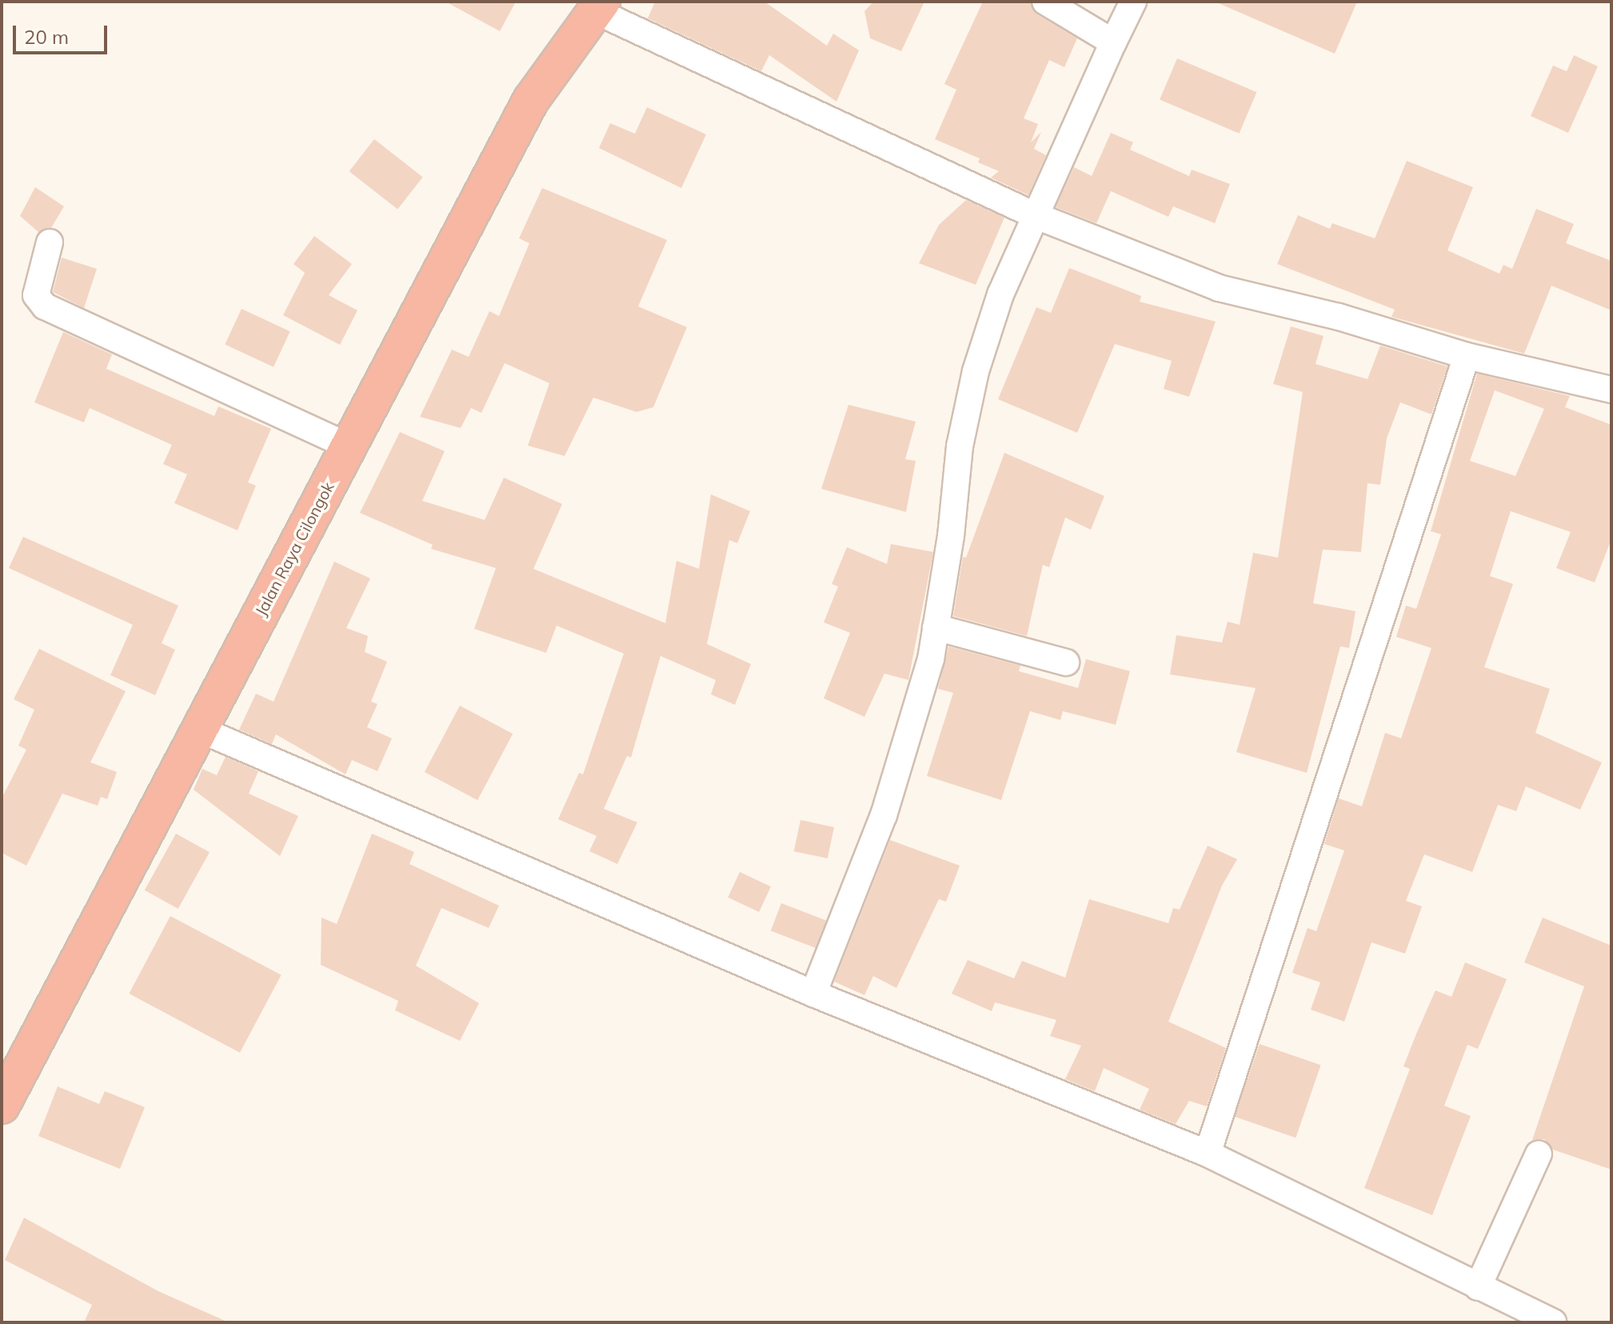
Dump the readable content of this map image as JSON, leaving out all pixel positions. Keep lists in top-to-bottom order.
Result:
{
  "streets": {
    "highway": ["Jalan Raya Cilongok"]
  },
  "scale_bar": "20 m"
}
